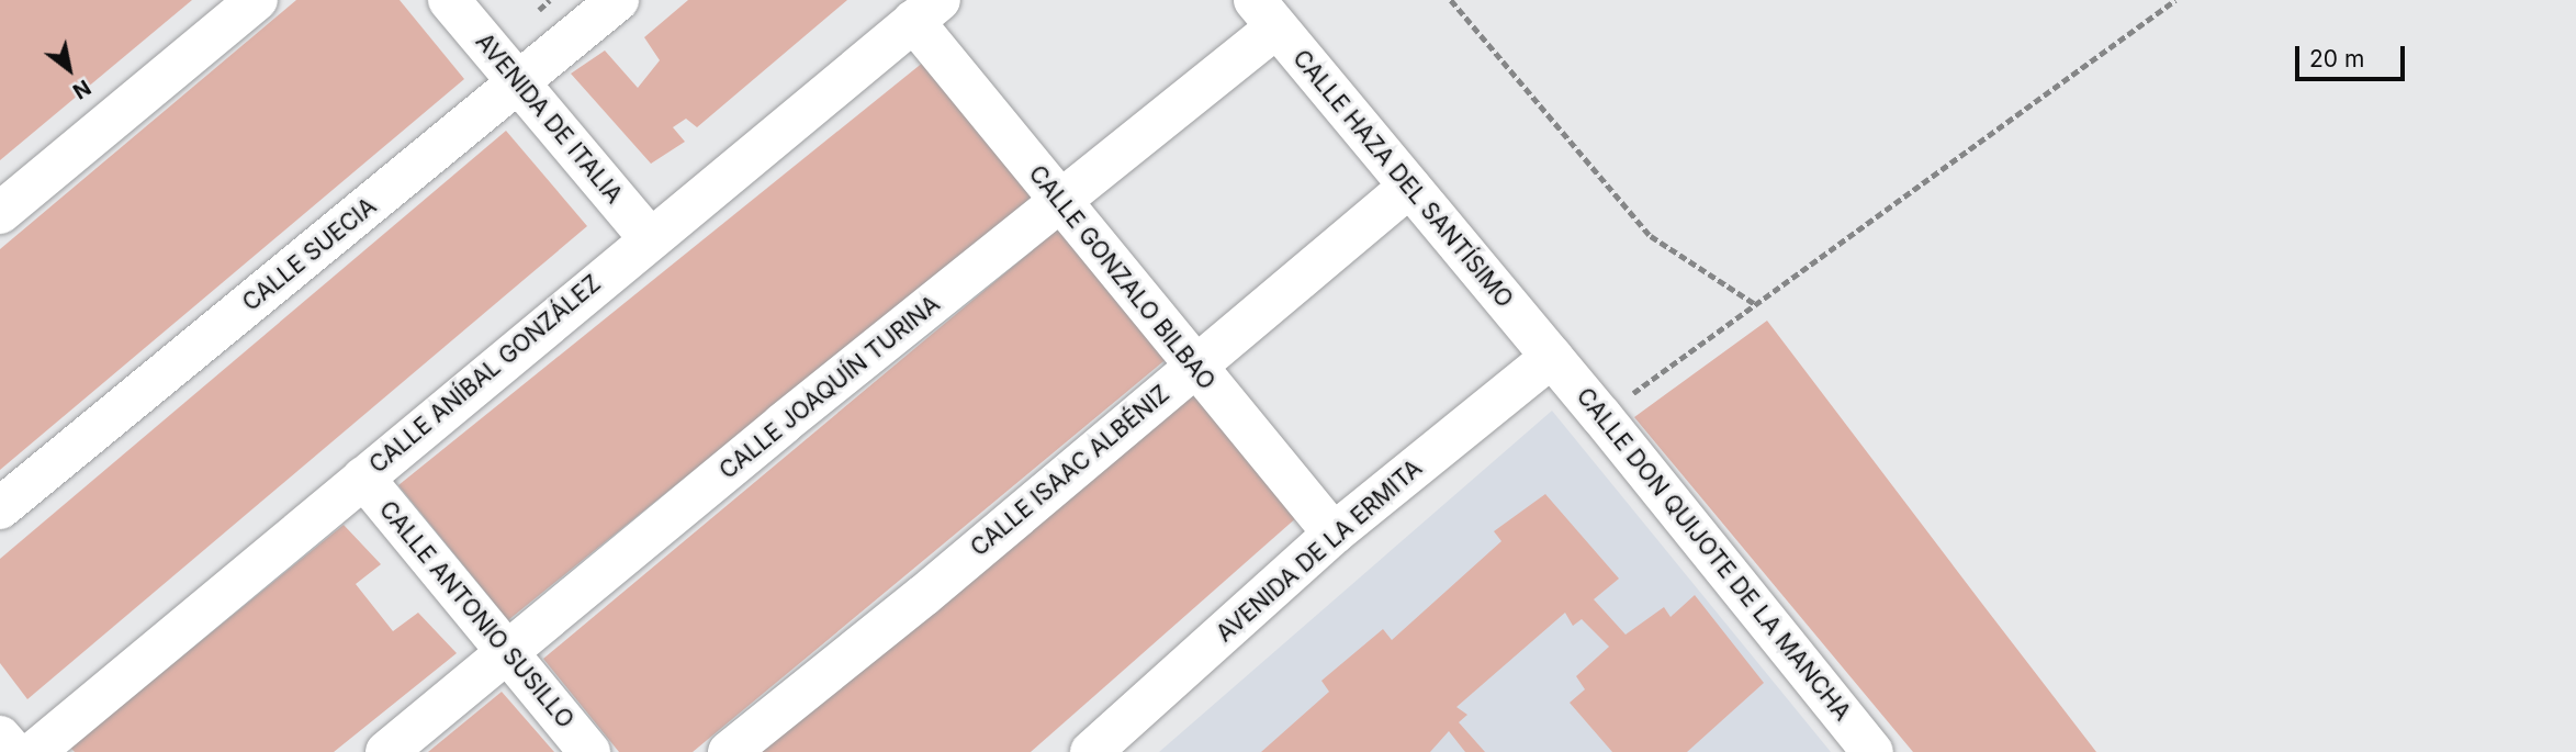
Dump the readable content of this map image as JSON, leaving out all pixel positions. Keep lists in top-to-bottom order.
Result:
{
  "streets": {
    "street": [
      "AVENIDA DE ITALIA",
      "CALLE HAZA DEL SANTÍSIMO",
      "CALLE SUECIA",
      "CALLE GONZALO BILBAO",
      "CALLE ANÍBAL GONZÁLEZ",
      "CALLE JOAQUÍN TURINA",
      "CALLE ISAAC ALBÉNIZ",
      "AVENIDA DE LA ERMITA",
      "CALLE DON QUIJOTE DE LA MANCHA",
      "CALLE ANTONIO SUSILLO"
    ]
  },
  "crossings": [
    ["AVENIDA DE ITALIA", "CALLE SUECIA"],
    ["AVENIDA DE ITALIA", "CALLE ANÍBAL GONZÁLEZ"],
    ["CALLE HAZA DEL SANTÍSIMO", "CALLE JOAQUÍN TURINA"],
    ["CALLE HAZA DEL SANTÍSIMO", "CALLE ISAAC ALBÉNIZ"],
    ["CALLE HAZA DEL SANTÍSIMO", "AVENIDA DE LA ERMITA"],
    ["CALLE HAZA DEL SANTÍSIMO", "CALLE DON QUIJOTE DE LA MANCHA"],
    ["CALLE GONZALO BILBAO", "CALLE ANÍBAL GONZÁLEZ"],
    ["CALLE GONZALO BILBAO", "CALLE JOAQUÍN TURINA"],
    ["CALLE GONZALO BILBAO", "CALLE ISAAC ALBÉNIZ"],
    ["CALLE GONZALO BILBAO", "AVENIDA DE LA ERMITA"],
    ["CALLE ANÍBAL GONZÁLEZ", "CALLE ANTONIO SUSILLO"],
    ["CALLE JOAQUÍN TURINA", "CALLE ANTONIO SUSILLO"],
    ["AVENIDA DE LA ERMITA", "CALLE DON QUIJOTE DE LA MANCHA"]
  ],
  "scale_bar": "20 m",
  "north": "bottom right"
}
